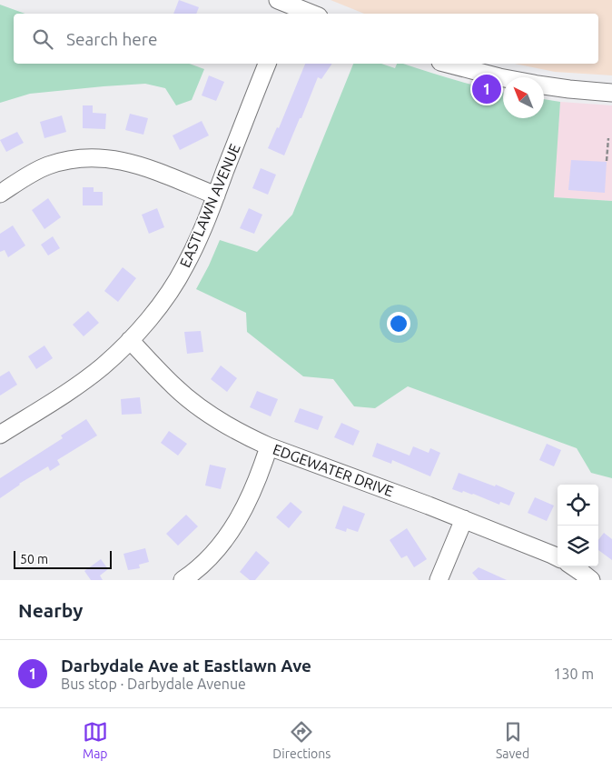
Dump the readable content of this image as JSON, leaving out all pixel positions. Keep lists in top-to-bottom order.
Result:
{
  "streets": {
    "street": ["EASTLAWN AVENUE", "EDGEWATER DRIVE"]
  },
  "crossings": [
    ["EASTLAWN AVENUE", "EDGEWATER DRIVE"]
  ],
  "scale_bar": "50 m",
  "north": "top left",
  "page": {
    "search": "Search here",
    "pins": "1",
    "scale": "50 m",
    "heading": "Nearby",
    "list": [
      {
        "mark": "1",
        "name": "Darbydale Ave at Eastlawn Ave",
        "note": "Bus stop · Darbydale Avenue",
        "value": "130 m"
      }
    ],
    "nav": ["Map", "Directions", "Saved"]
  }
}
